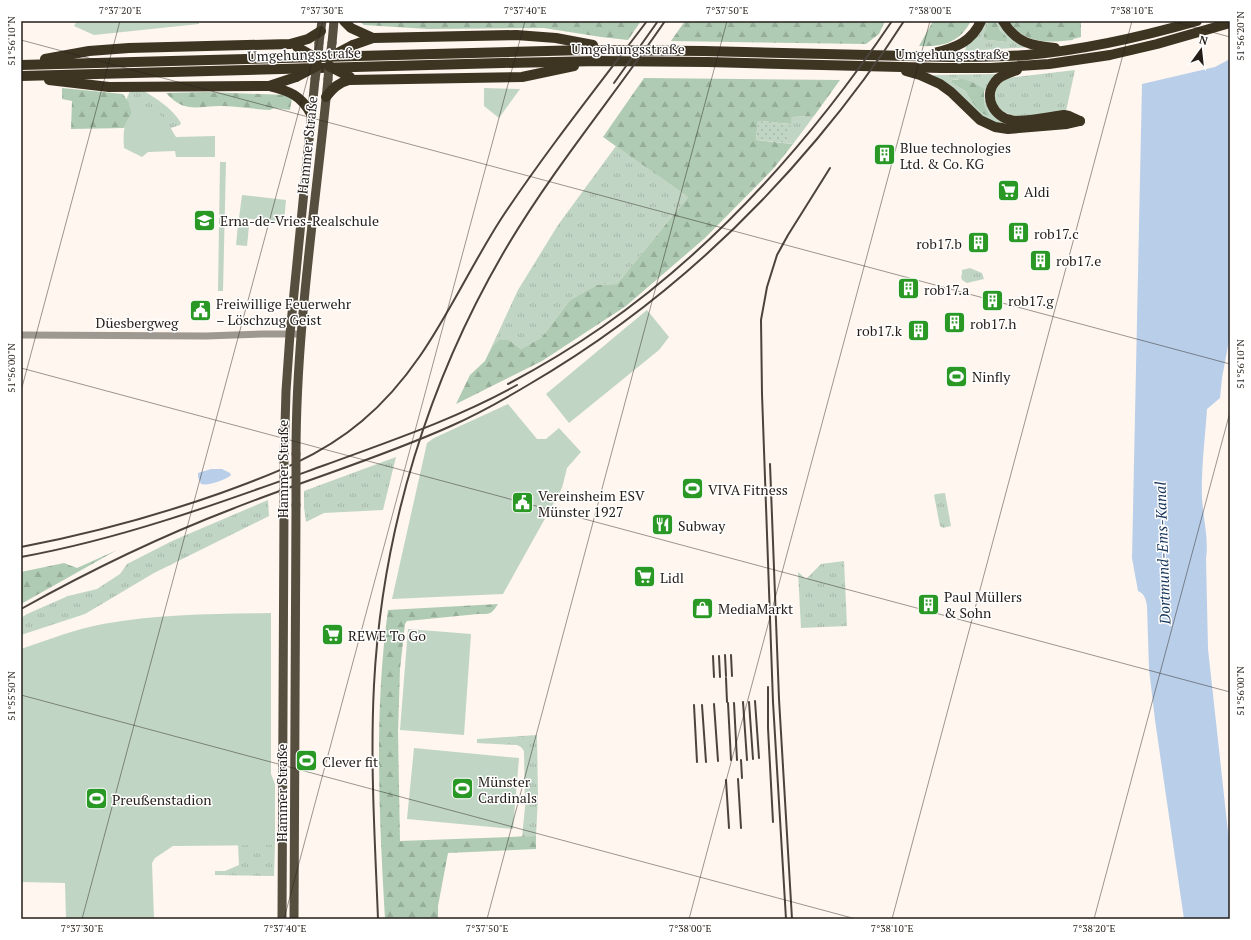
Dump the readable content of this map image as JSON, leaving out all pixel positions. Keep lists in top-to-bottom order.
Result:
{
  "streets": {
    "highway": ["Umgehungsstraße"],
    "main road": ["Hammer Straße"],
    "street": ["Düesbergweg"]
  },
  "crossings": [
    ["Hammer Straße", "Düesbergweg"]
  ],
  "water": ["Dortmund-Ems-Kanal"],
  "places": {
    "building": [
      "Blue technologies Ltd. & Co. KG",
      "rob17.c",
      "rob17.b",
      "rob17.e",
      "rob17.a",
      "rob17.g",
      "rob17.h",
      "rob17.k",
      "Paul Müllers & Sohn"
    ],
    "supermarket": ["Aldi", "Lidl", "REWE To Go"],
    "school or university": ["Erna-de-Vries-Realschule"],
    "public building": ["Freiwillige Feuerwehr – Löschzug Geist", "Vereinsheim ESV Münster 1927"],
    "sports": [
      "Ninfly",
      "VIVA Fitness",
      "Clever fit",
      "Münster Cardinals",
      "Preußenstadion"
    ],
    "restaurant": ["Subway"],
    "shop": ["MediaMarkt"]
  },
  "north": "top",
  "coordinates": [
    "7°37'20\"E",
    "7°37'30\"E",
    "7°37'40\"E",
    "7°37'50\"E",
    "7°38'00\"E",
    "7°38'10\"E",
    "51°56'20\"N",
    "51°56'10\"N",
    "51°56'00\"N",
    "51°55'50\"N",
    "7°38'20\"E"
  ]
}
